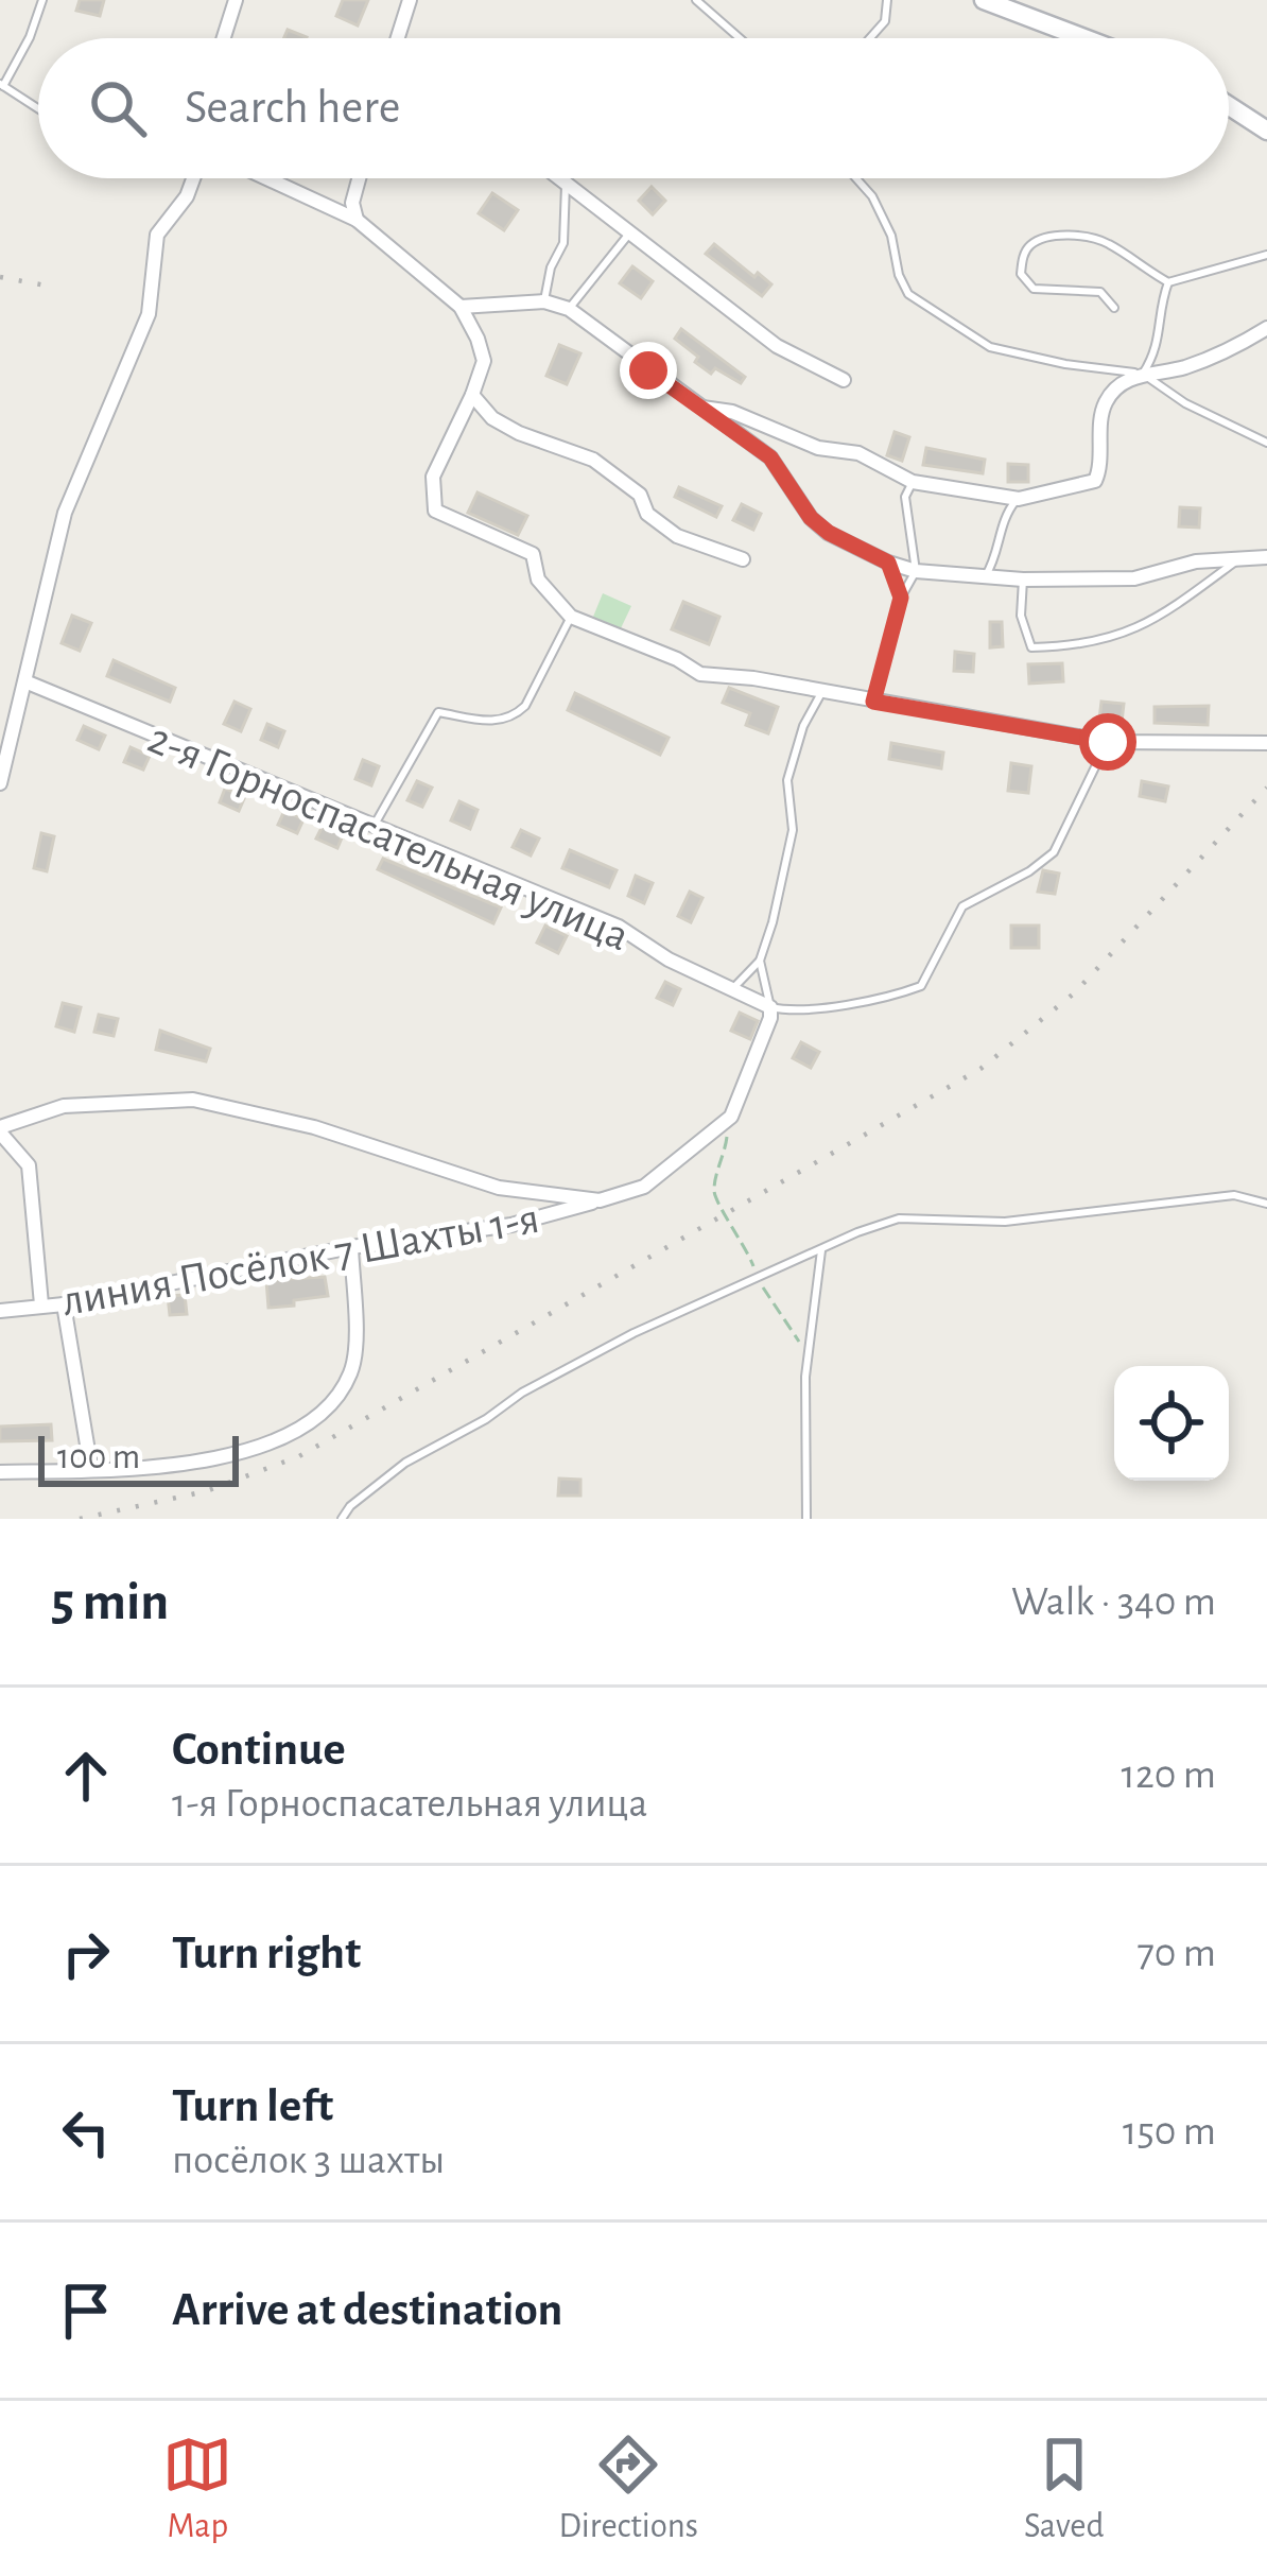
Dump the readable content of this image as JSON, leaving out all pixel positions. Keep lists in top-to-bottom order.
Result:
{
  "streets": {
    "street": ["2-я Горноспасательная улица", "линия Посёлок 7 Шахты 1-я"]
  },
  "scale_bar": "100 m",
  "page": {
    "search": "Search here",
    "scale": "100 m",
    "heading": ["5 min", "Walk · 340 m"],
    "list": [
      ["Continue", "1-я Горноспасательная улица", "120 m"],
      ["Turn right", "70 m"],
      ["Turn left", "посёлок 3 шахты", "150 m"],
      "Arrive at destination"
    ],
    "nav": ["Map", "Directions", "Saved"]
  }
}
